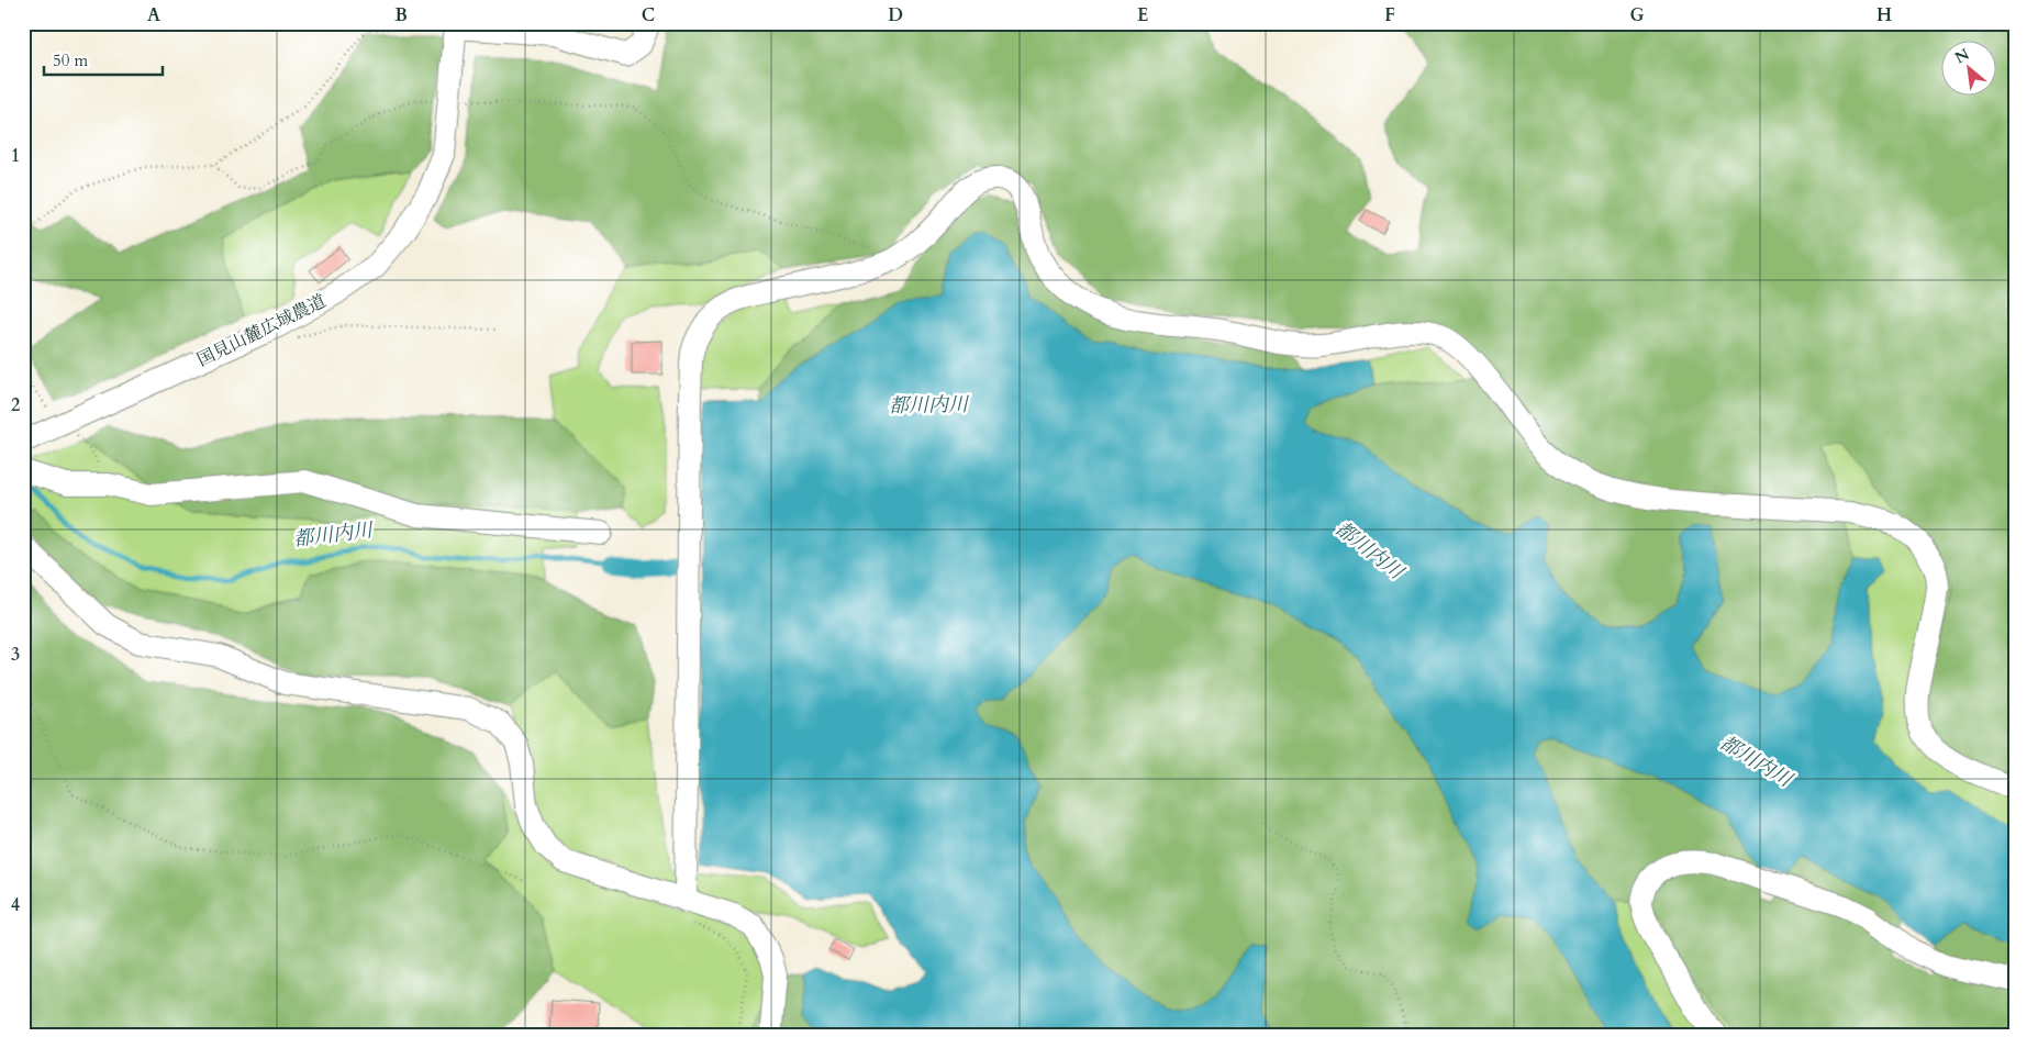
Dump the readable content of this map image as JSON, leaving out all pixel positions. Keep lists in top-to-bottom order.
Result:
{
  "streets": {
    "street": ["国見山麓広域農道"]
  },
  "water": ["都川内川"],
  "scale_bar": "50 m",
  "north": "top left",
  "grid": {
    "columns": [
      "A",
      "B",
      "C",
      "D",
      "E",
      "F",
      "G",
      "H"
    ],
    "rows": [
      "1",
      "2",
      "3",
      "4"
    ]
  }
}
